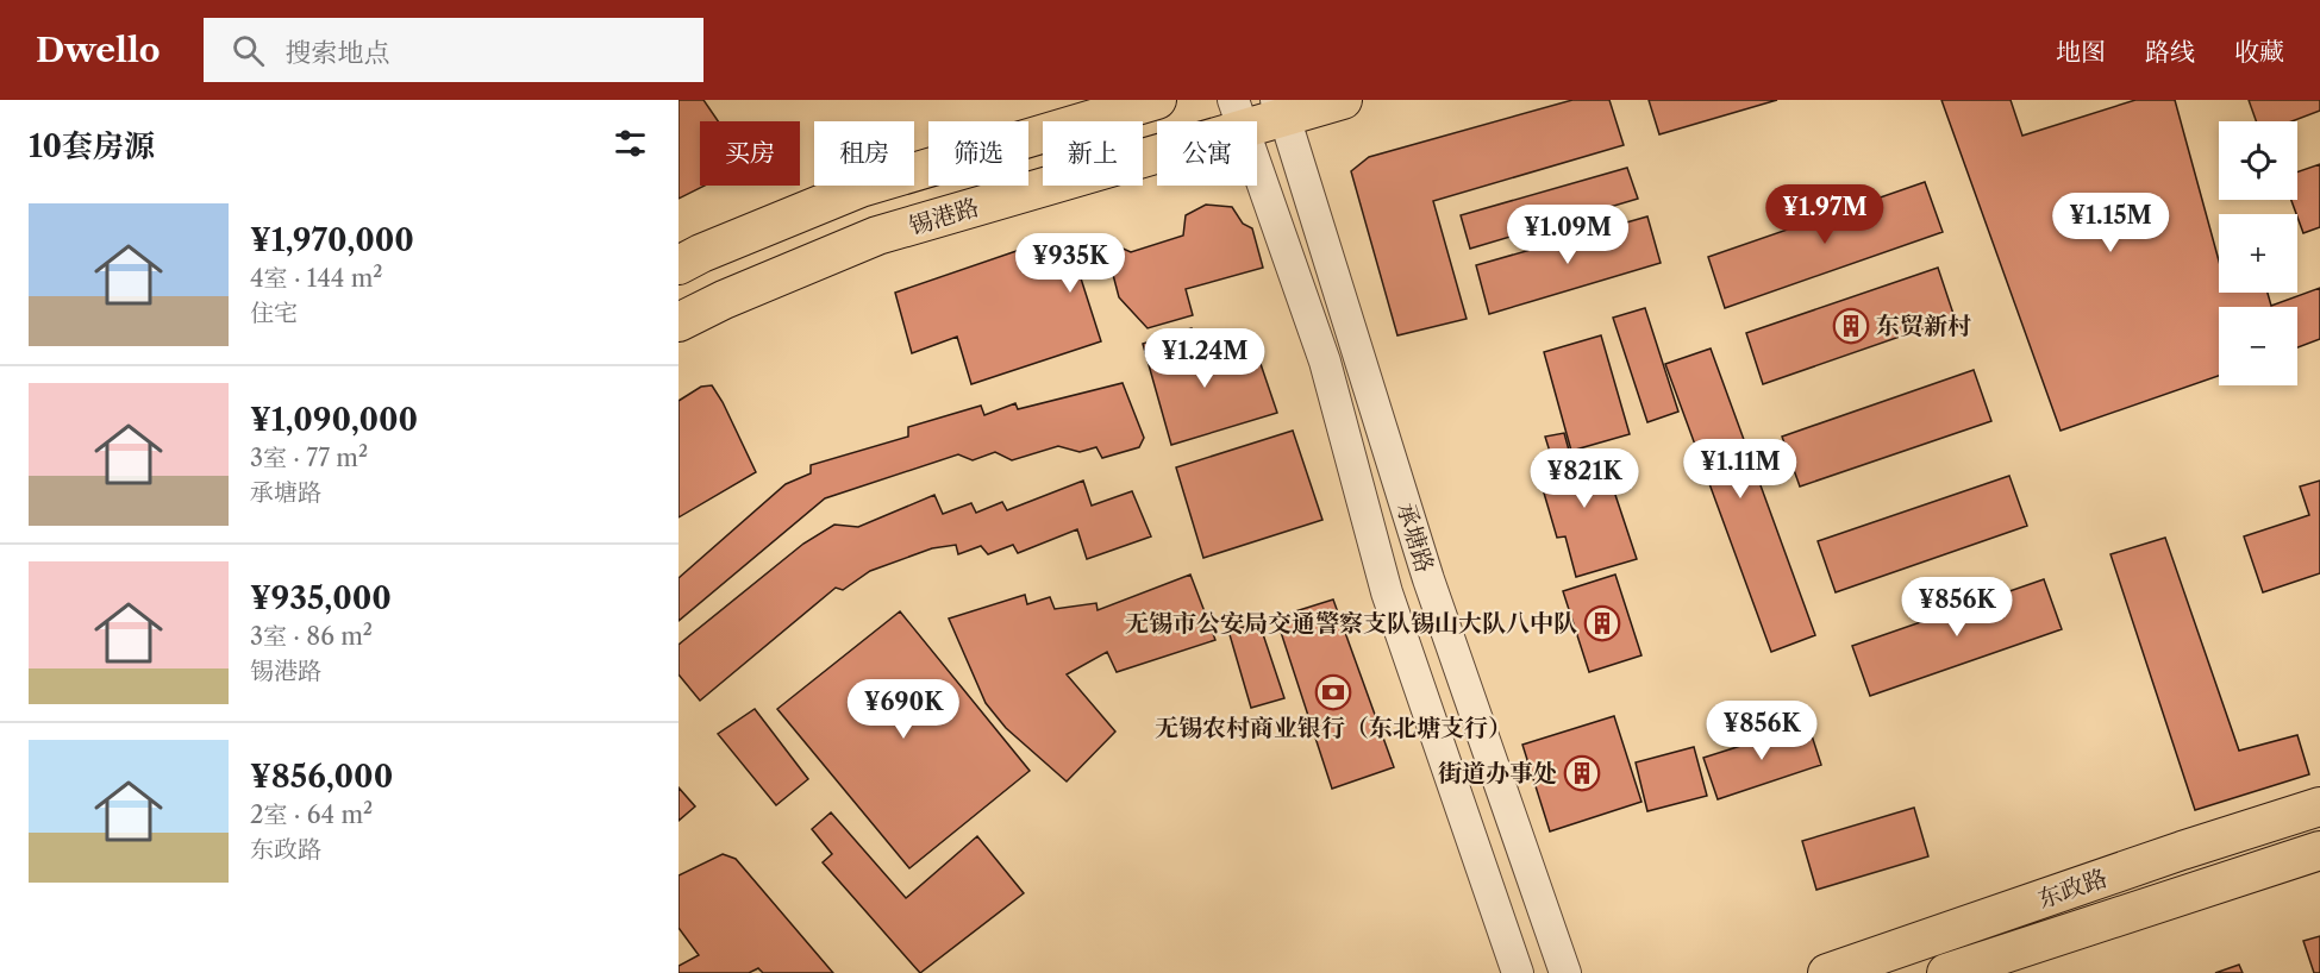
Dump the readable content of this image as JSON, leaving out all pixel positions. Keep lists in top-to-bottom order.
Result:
{
  "streets": {
    "main road": ["锡港路", "东政路"],
    "street": ["承塘路"]
  },
  "crossings": [
    ["锡港路", "承塘路"]
  ],
  "places": {
    "building": ["东贸新村", "无锡市公安局交通警察支队锡山大队八中队", "街道办事处"],
    "bank": ["无锡农村商业银行（东北塘支行）"]
  },
  "page": {
    "header": "Dwello",
    "search": "搜索地点",
    "nav": ["地图", "路线", "收藏"],
    "heading": "10套房源",
    "map_buttons": ["+", "−"],
    "chip": [
      "买房",
      "租房",
      "筛选",
      "新上",
      "公寓"
    ],
    "price": [
      "¥1.97M",
      "¥1.15M",
      "¥1.09M",
      "¥935K",
      "¥1.24M",
      "¥1.11M",
      "¥821K",
      "¥856K",
      "¥690K",
      "¥856K"
    ],
    "list": [
      {
        "name": "¥1,970,000",
        "note": "4室 · 144 m² · 住宅"
      },
      {
        "name": "¥1,090,000",
        "note": "3室 · 77 m² · 承塘路"
      },
      {
        "name": "¥935,000",
        "note": "3室 · 86 m² · 锡港路"
      },
      {
        "name": "¥856,000",
        "note": "2室 · 64 m² · 东政路"
      }
    ]
  }
}
